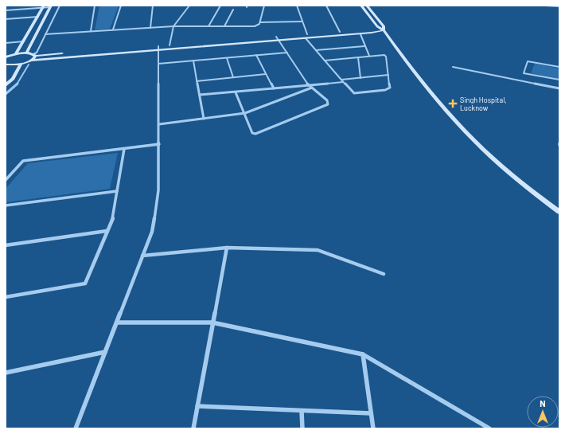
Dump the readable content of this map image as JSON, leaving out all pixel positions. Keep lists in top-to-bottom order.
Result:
{
  "places": {
    "health": ["Singh Hospital, Lucknow"]
  },
  "north": "top"
}
